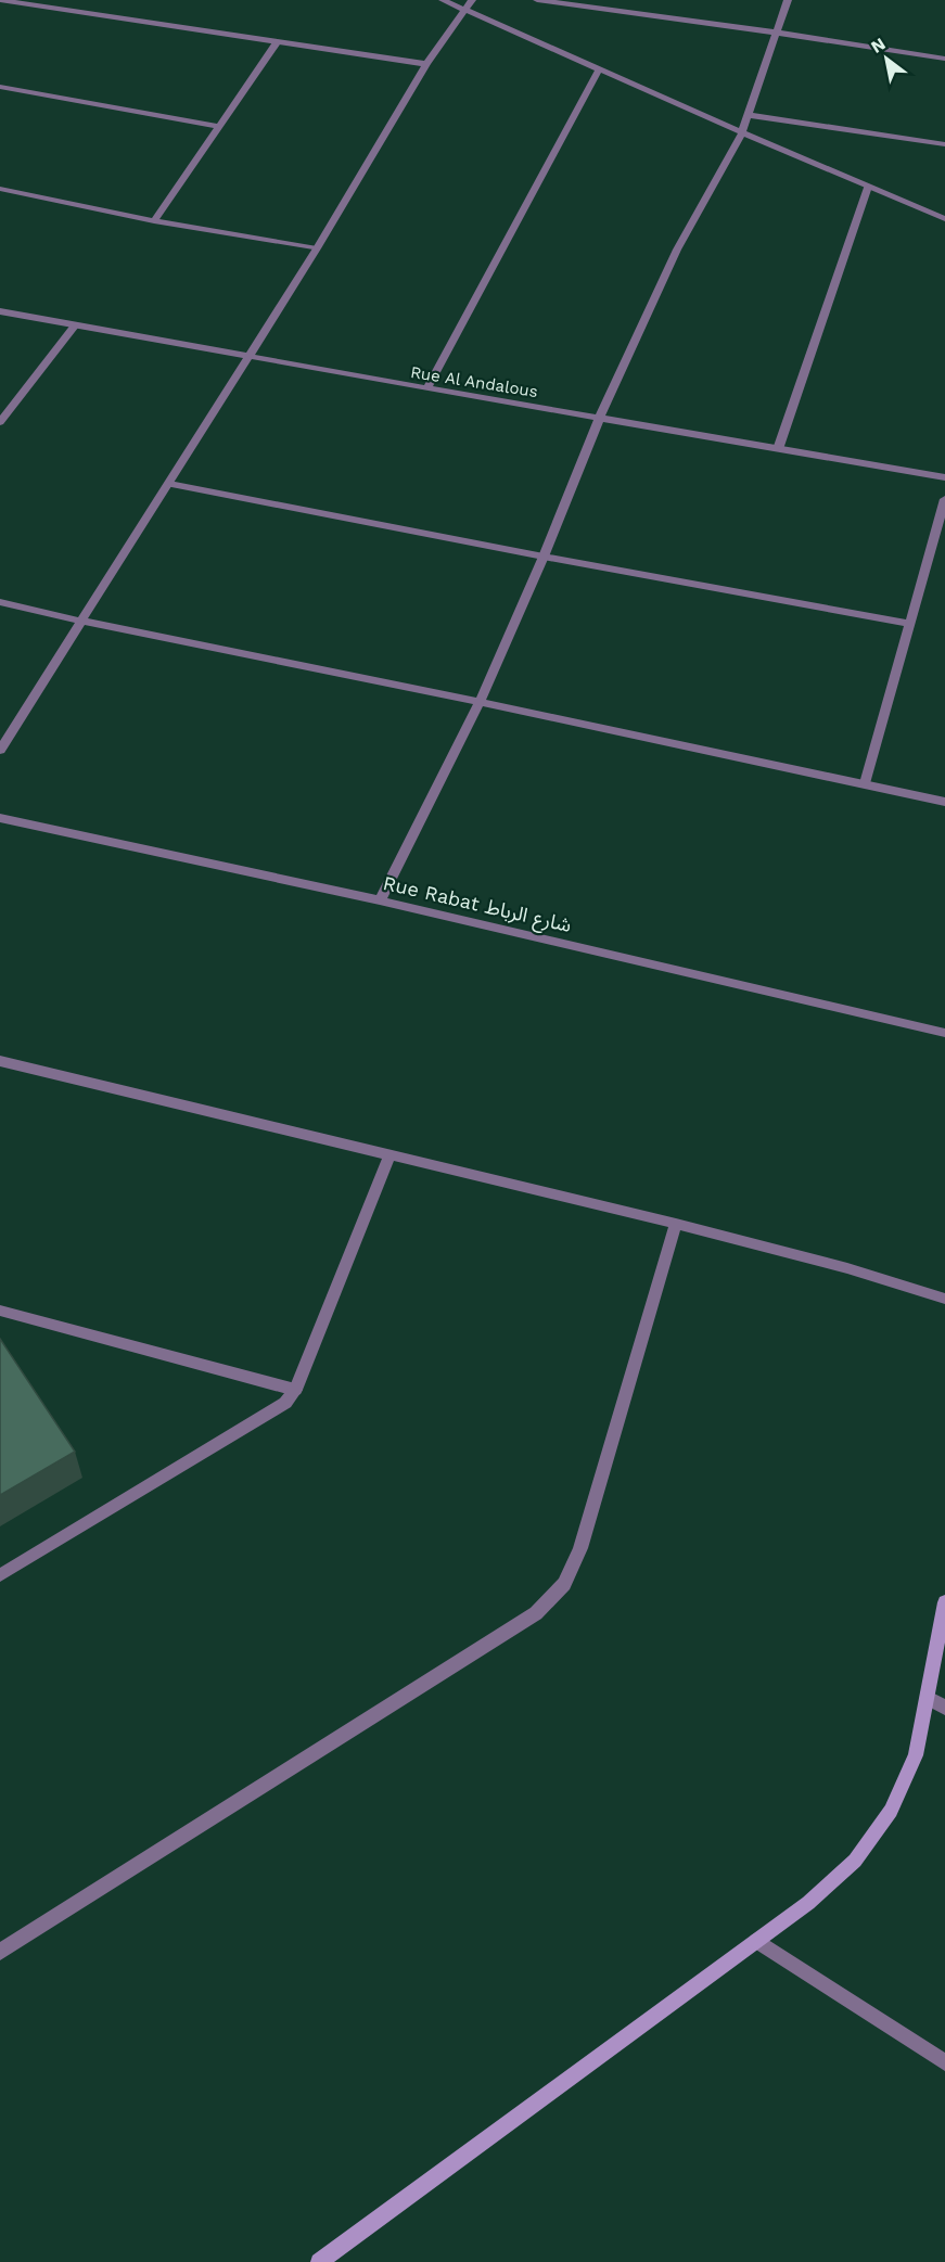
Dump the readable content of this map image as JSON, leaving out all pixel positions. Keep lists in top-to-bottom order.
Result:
{
  "streets": {
    "street": ["Rue Al Andalous", "Rue Rabat شارع الرباط"]
  },
  "north": "top left"
}
